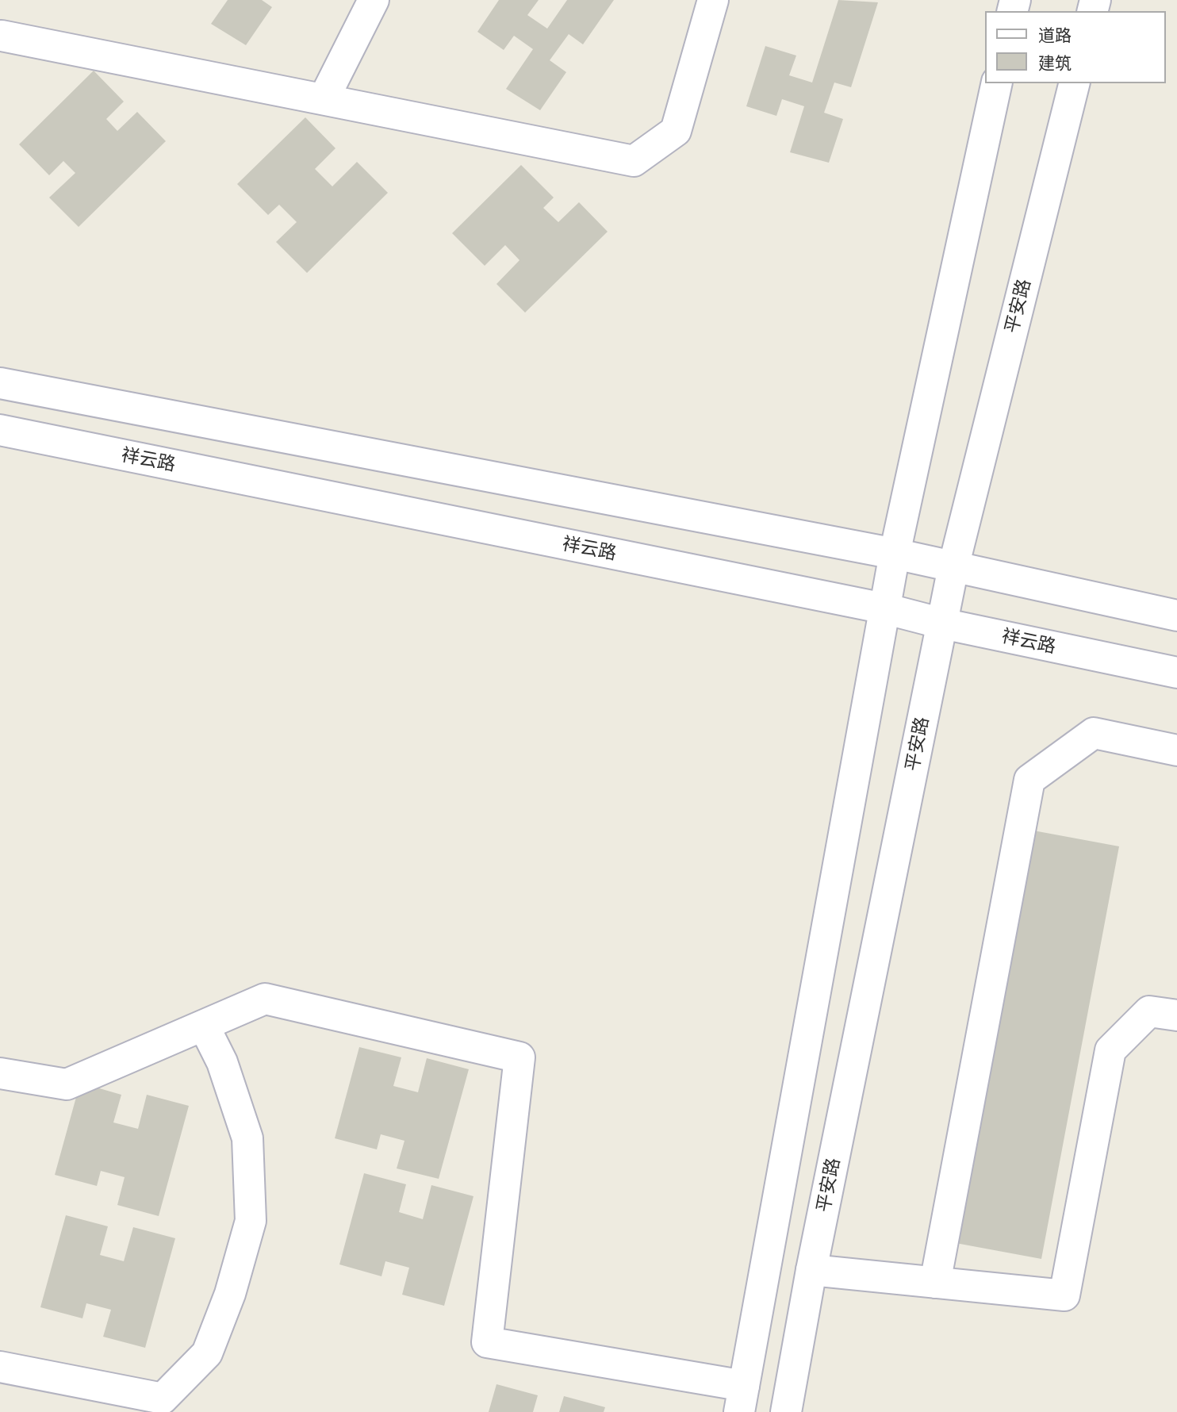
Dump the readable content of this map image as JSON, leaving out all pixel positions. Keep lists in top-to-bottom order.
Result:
{
  "streets": {
    "street": ["平安路", "祥云路"]
  },
  "crossings": [
    ["平安路", "祥云路"]
  ],
  "legend": ["道路", "建筑"]
}
